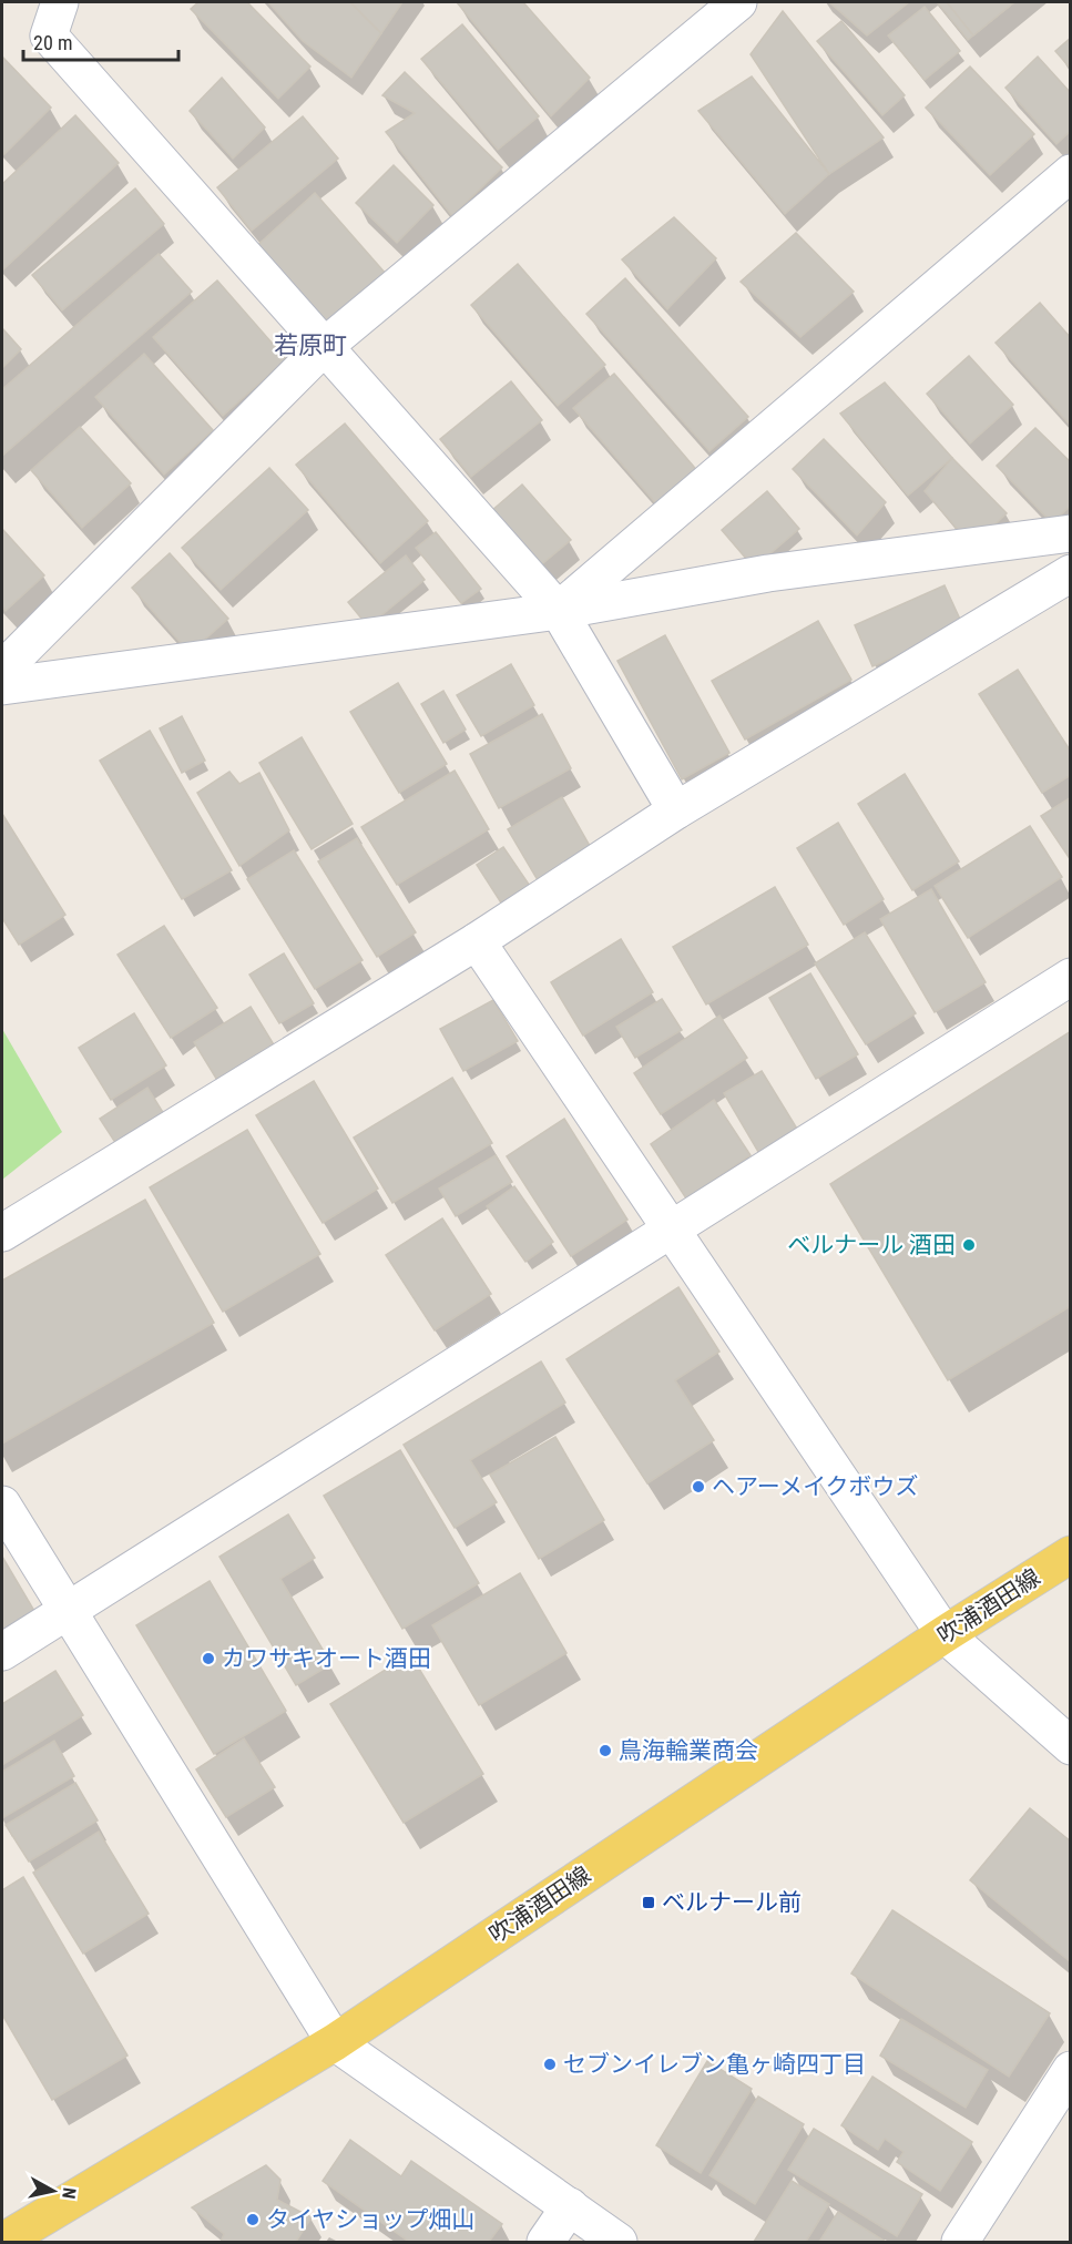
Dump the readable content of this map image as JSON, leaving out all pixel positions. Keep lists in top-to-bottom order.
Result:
{
  "streets": {
    "main road": ["吹浦酒田線"]
  },
  "districts": ["若原町"],
  "places": {
    "other": [
      "ベルナール 酒田",
      "ヘアーメイクボウズ",
      "カワサキオート酒田",
      "鳥海輪業商会",
      "セブンイレブン亀ヶ崎四丁目",
      "タイヤショップ畑山"
    ],
    "transit": ["ベルナール前"]
  },
  "scale_bar": "20 m",
  "north": "right"
}
